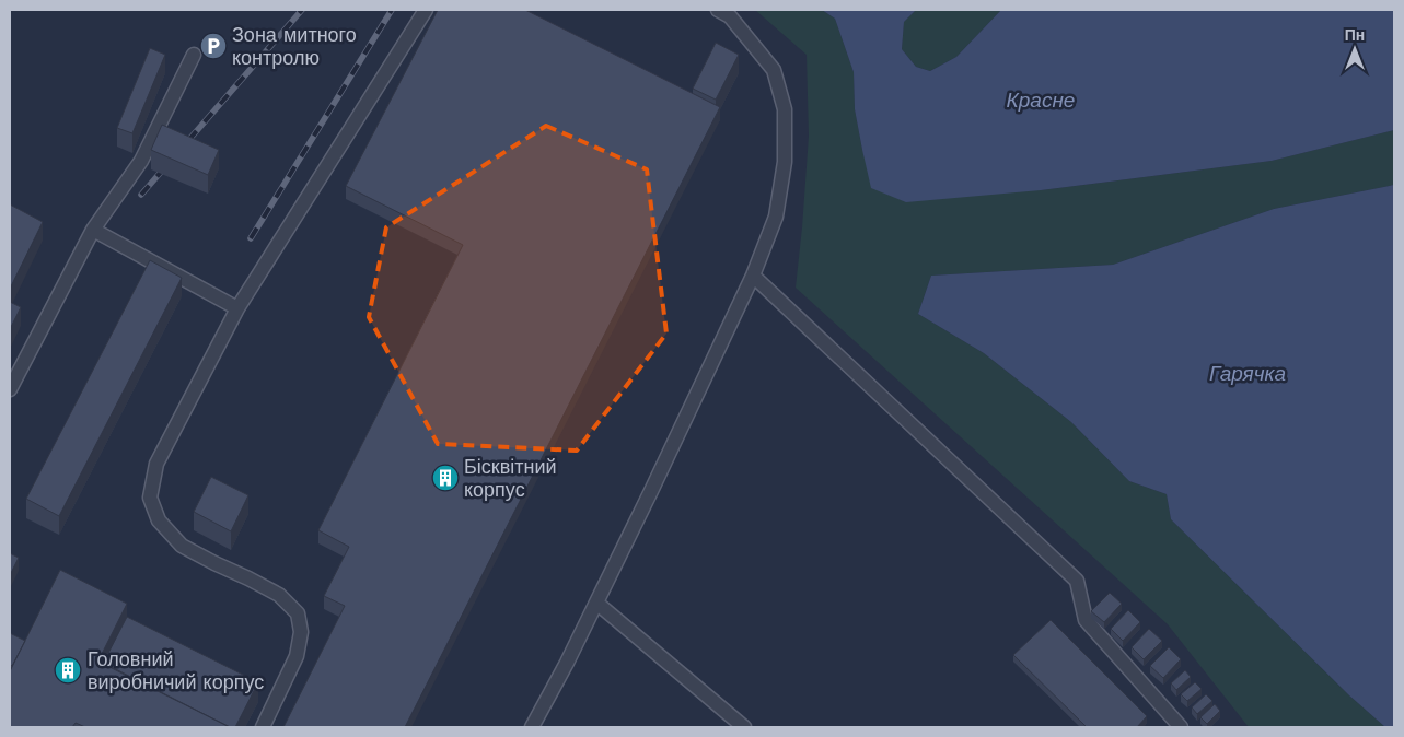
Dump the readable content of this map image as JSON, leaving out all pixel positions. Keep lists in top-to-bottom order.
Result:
{
  "water": ["Красне", "Гарячка"],
  "places": {
    "parking": ["Зона митного контролю"],
    "building": ["Бісквітний корпус", "Головний виробничий корпус"]
  },
  "north": "top"
}
